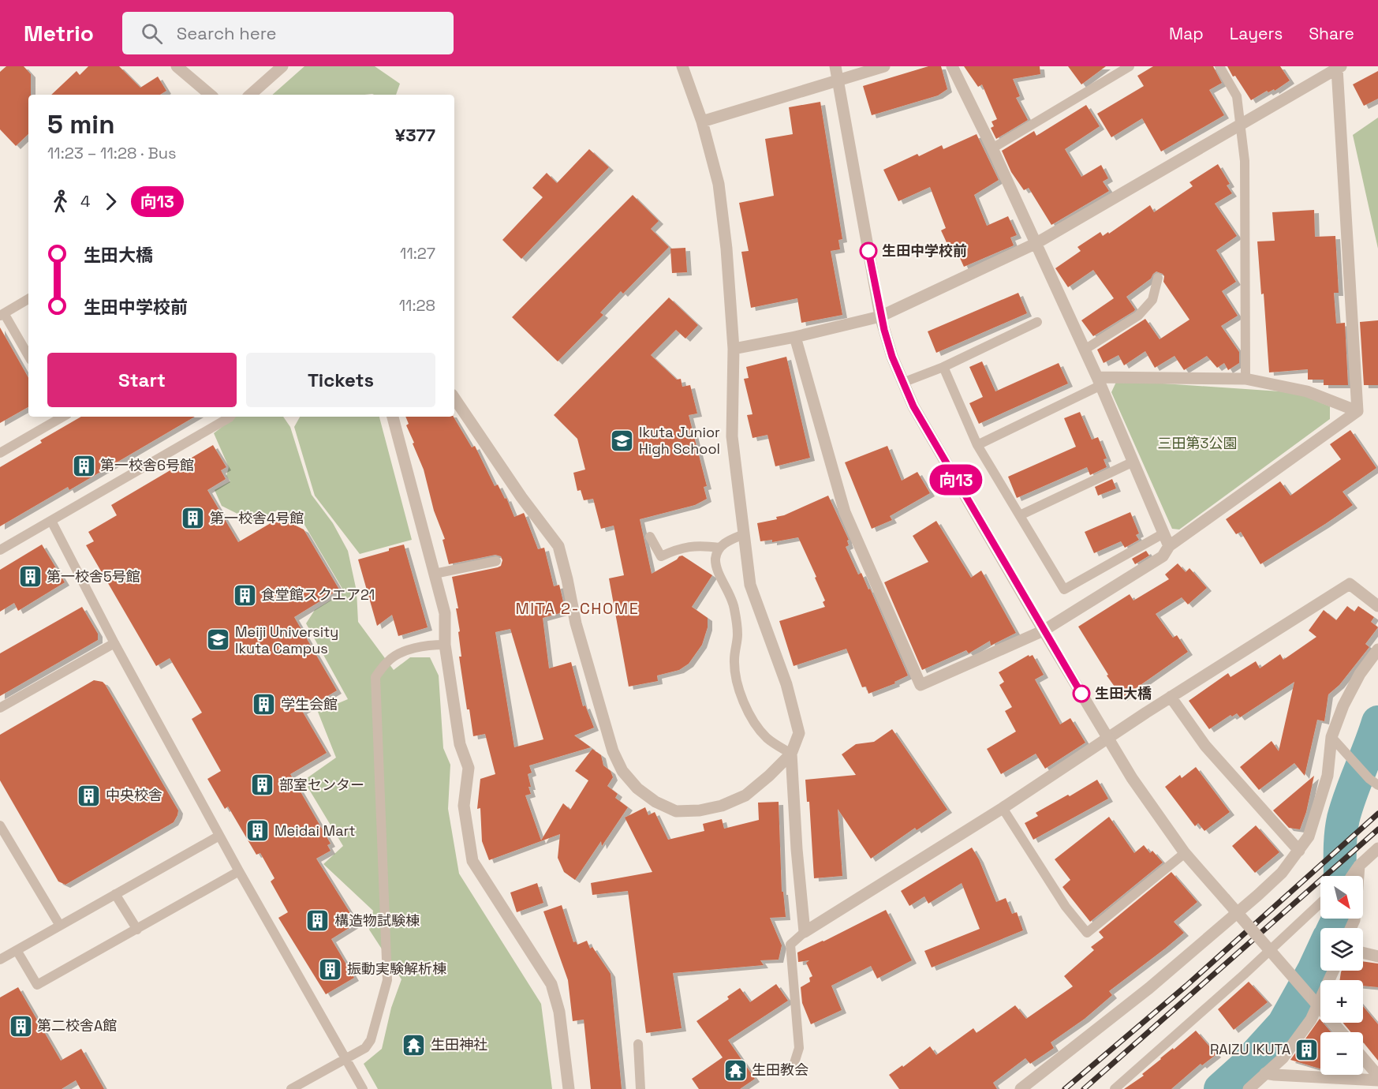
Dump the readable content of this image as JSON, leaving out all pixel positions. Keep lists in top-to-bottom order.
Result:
{
  "districts": ["MITA 2-CHOME"],
  "parks": ["三田第3公園"],
  "places": {
    "other": ["生田中学校前", "生田大橋"],
    "school or university": ["Ikuta Junior High School", "Meiji University Ikuta Campus"],
    "building": [
      "第一校舎6号館",
      "第一校舎4号館",
      "第一校舎5号館",
      "食堂館スクエア21",
      "学生会館",
      "部室センター",
      "中央校舎",
      "Meidai Mart",
      "構造物試験棟",
      "振動実験解析棟",
      "第二校舎A館",
      "RAIZU IKUTA"
    ],
    "temple": ["生田神社", "生田教会"]
  },
  "lines": ["bus line 向13"],
  "north": "bottom right",
  "page": {
    "header": "Metrio",
    "search": "Search here",
    "nav": ["Map", "Layers", "Share"],
    "on_map": "向13",
    "heading": ["5 min", "11:23 – 11:28 · Bus", "¥377"],
    "legs": ["4", "向13"],
    "list": [
      {
        "name": "生田大橋",
        "value": "11:27"
      },
      {
        "name": "生田中学校前",
        "value": "11:28"
      }
    ],
    "buttons": ["Start", "Tickets"],
    "map_buttons": ["+", "−"]
  }
}
